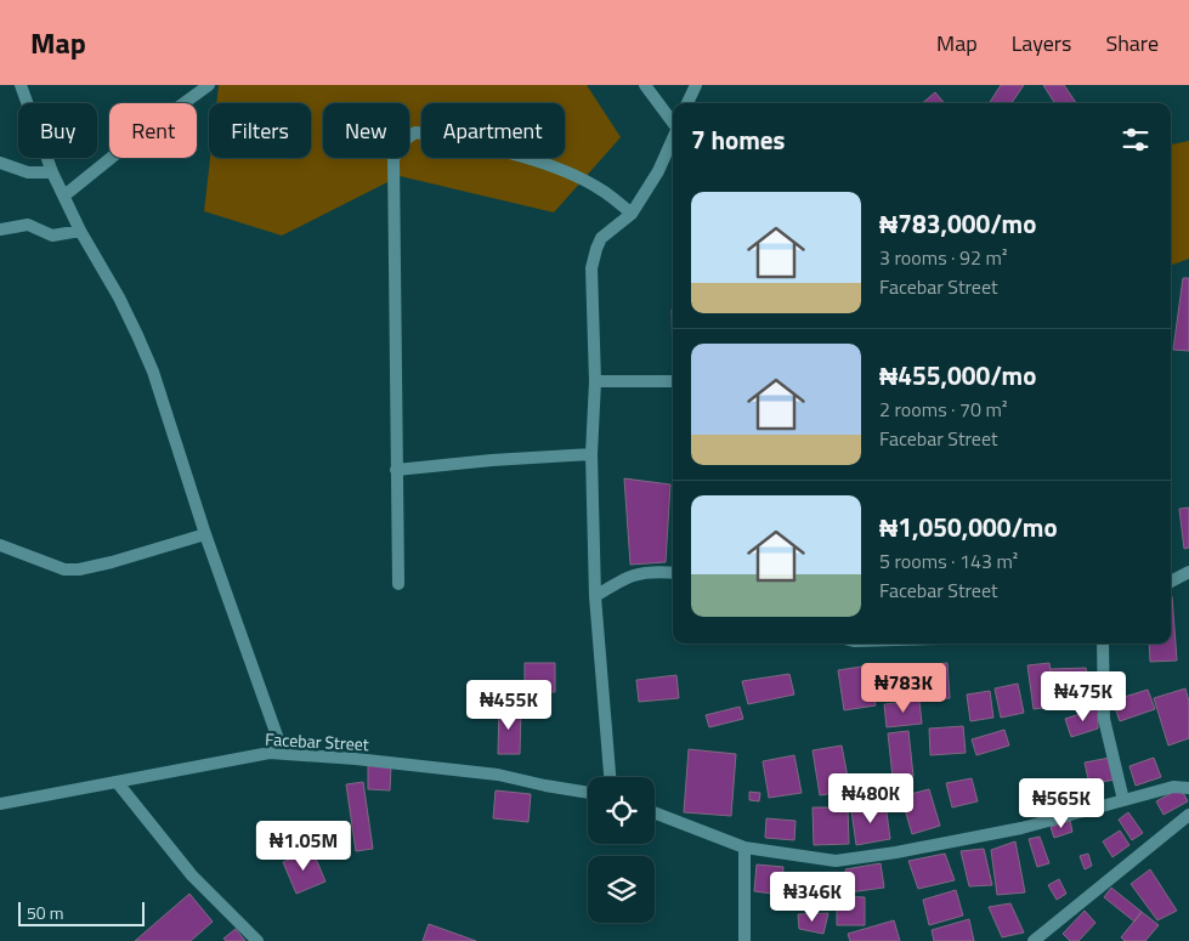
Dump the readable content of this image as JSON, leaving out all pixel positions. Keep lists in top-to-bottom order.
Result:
{
  "streets": {
    "street": ["Facebar Street"]
  },
  "scale_bar": "50 m",
  "page": {
    "header": "Map",
    "nav": ["Map", "Layers", "Share"],
    "chip": [
      "Buy",
      "Rent",
      "Filters",
      "New",
      "Apartment"
    ],
    "heading": "7 homes",
    "list": [
      {
        "name": "₦783,000/mo",
        "note": "3 rooms · 92 m² · Facebar Street"
      },
      {
        "name": "₦455,000/mo",
        "note": "2 rooms · 70 m² · Facebar Street"
      },
      {
        "name": "₦1,050,000/mo",
        "note": "5 rooms · 143 m² · Facebar Street"
      }
    ],
    "price": [
      "₦783K",
      "₦475K",
      "₦455K",
      "₦480K",
      "₦565K",
      "₦1.05M",
      "₦346K"
    ],
    "scale": "50 m"
  }
}
